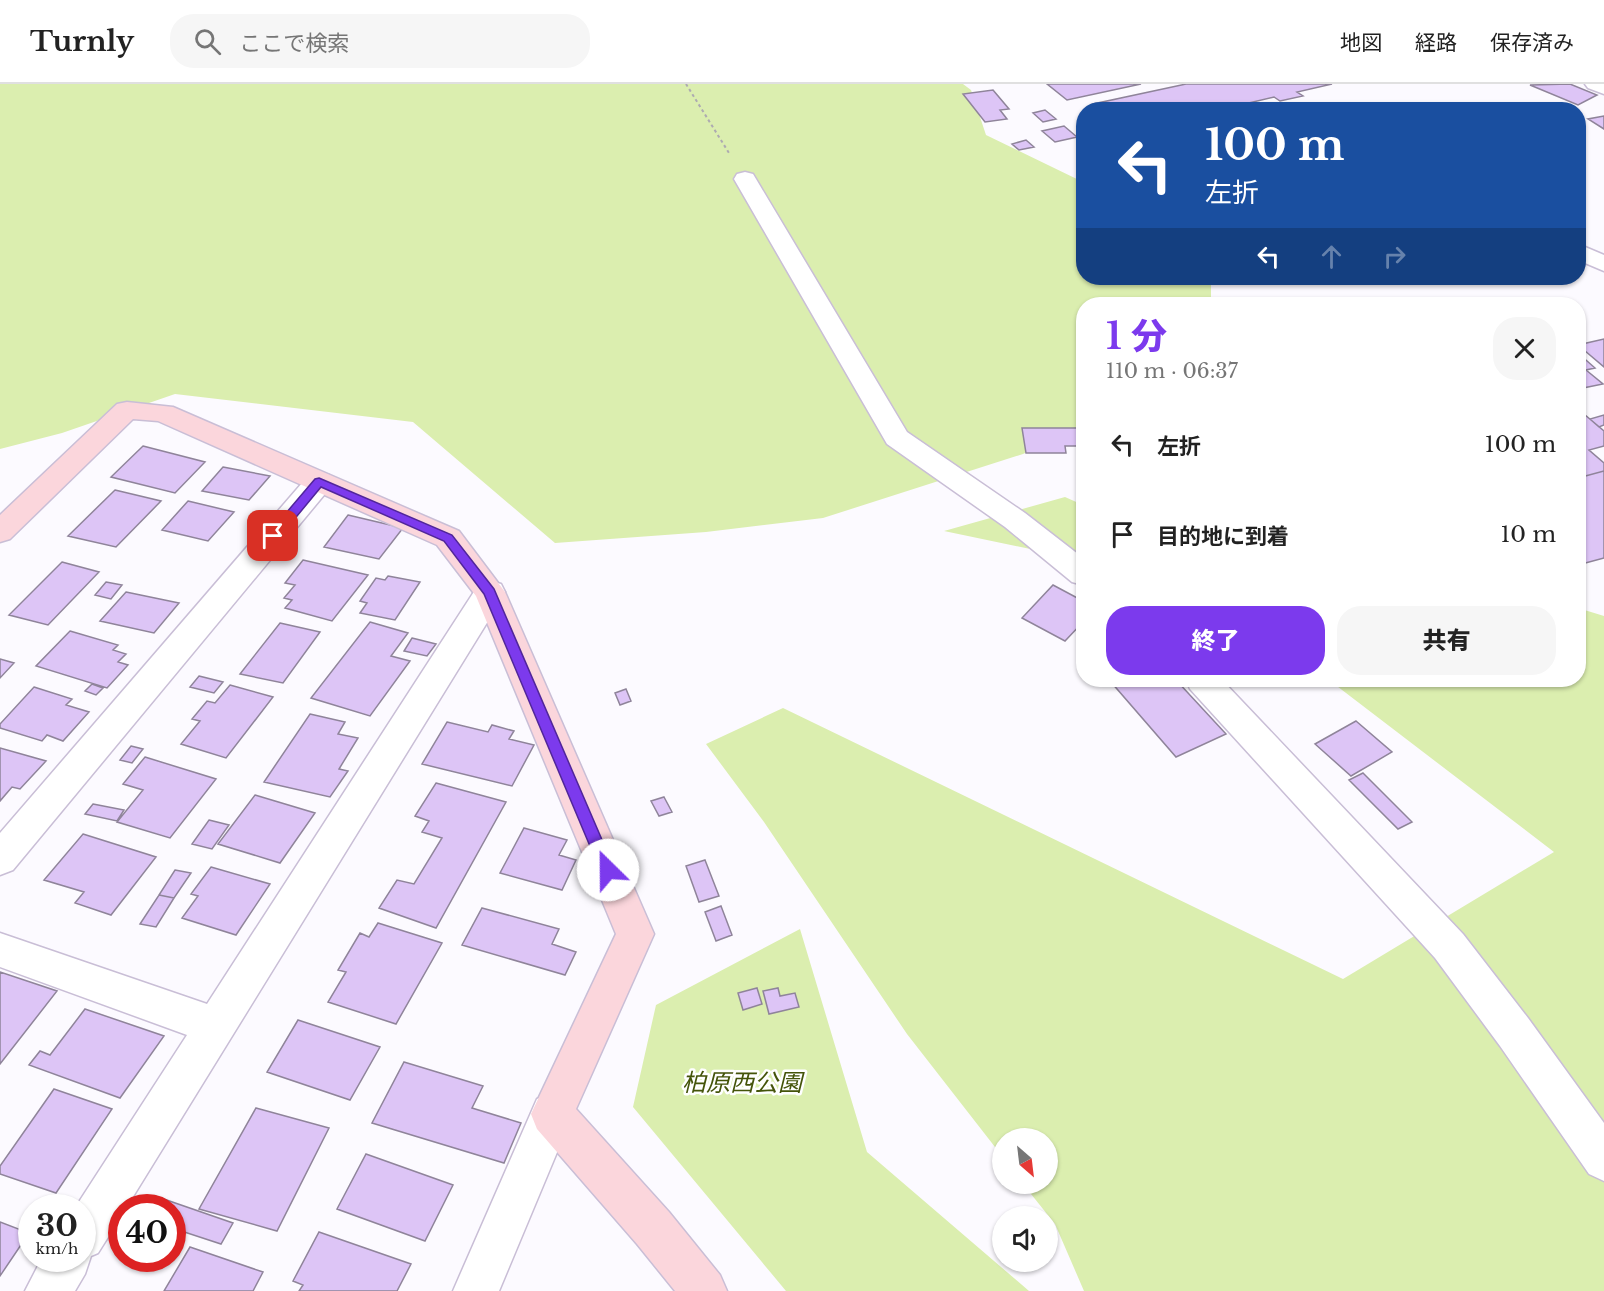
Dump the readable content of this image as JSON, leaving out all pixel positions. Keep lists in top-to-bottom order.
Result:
{
  "parks": ["柏原西公園"],
  "north": "bottom right",
  "page": {
    "header": "Turnly",
    "search": "ここで検索",
    "nav": ["地図", "経路", "保存済み"],
    "turn": ["100 m", "左折"],
    "heading": ["1 分", "110 m · 06:37"],
    "list": [
      {
        "name": "左折",
        "value": "100 m"
      },
      {
        "name": "目的地に到着",
        "value": "10 m"
      }
    ],
    "buttons": ["終了", "共有"],
    "speed": "30 km/h",
    "limit": "40"
  }
}
